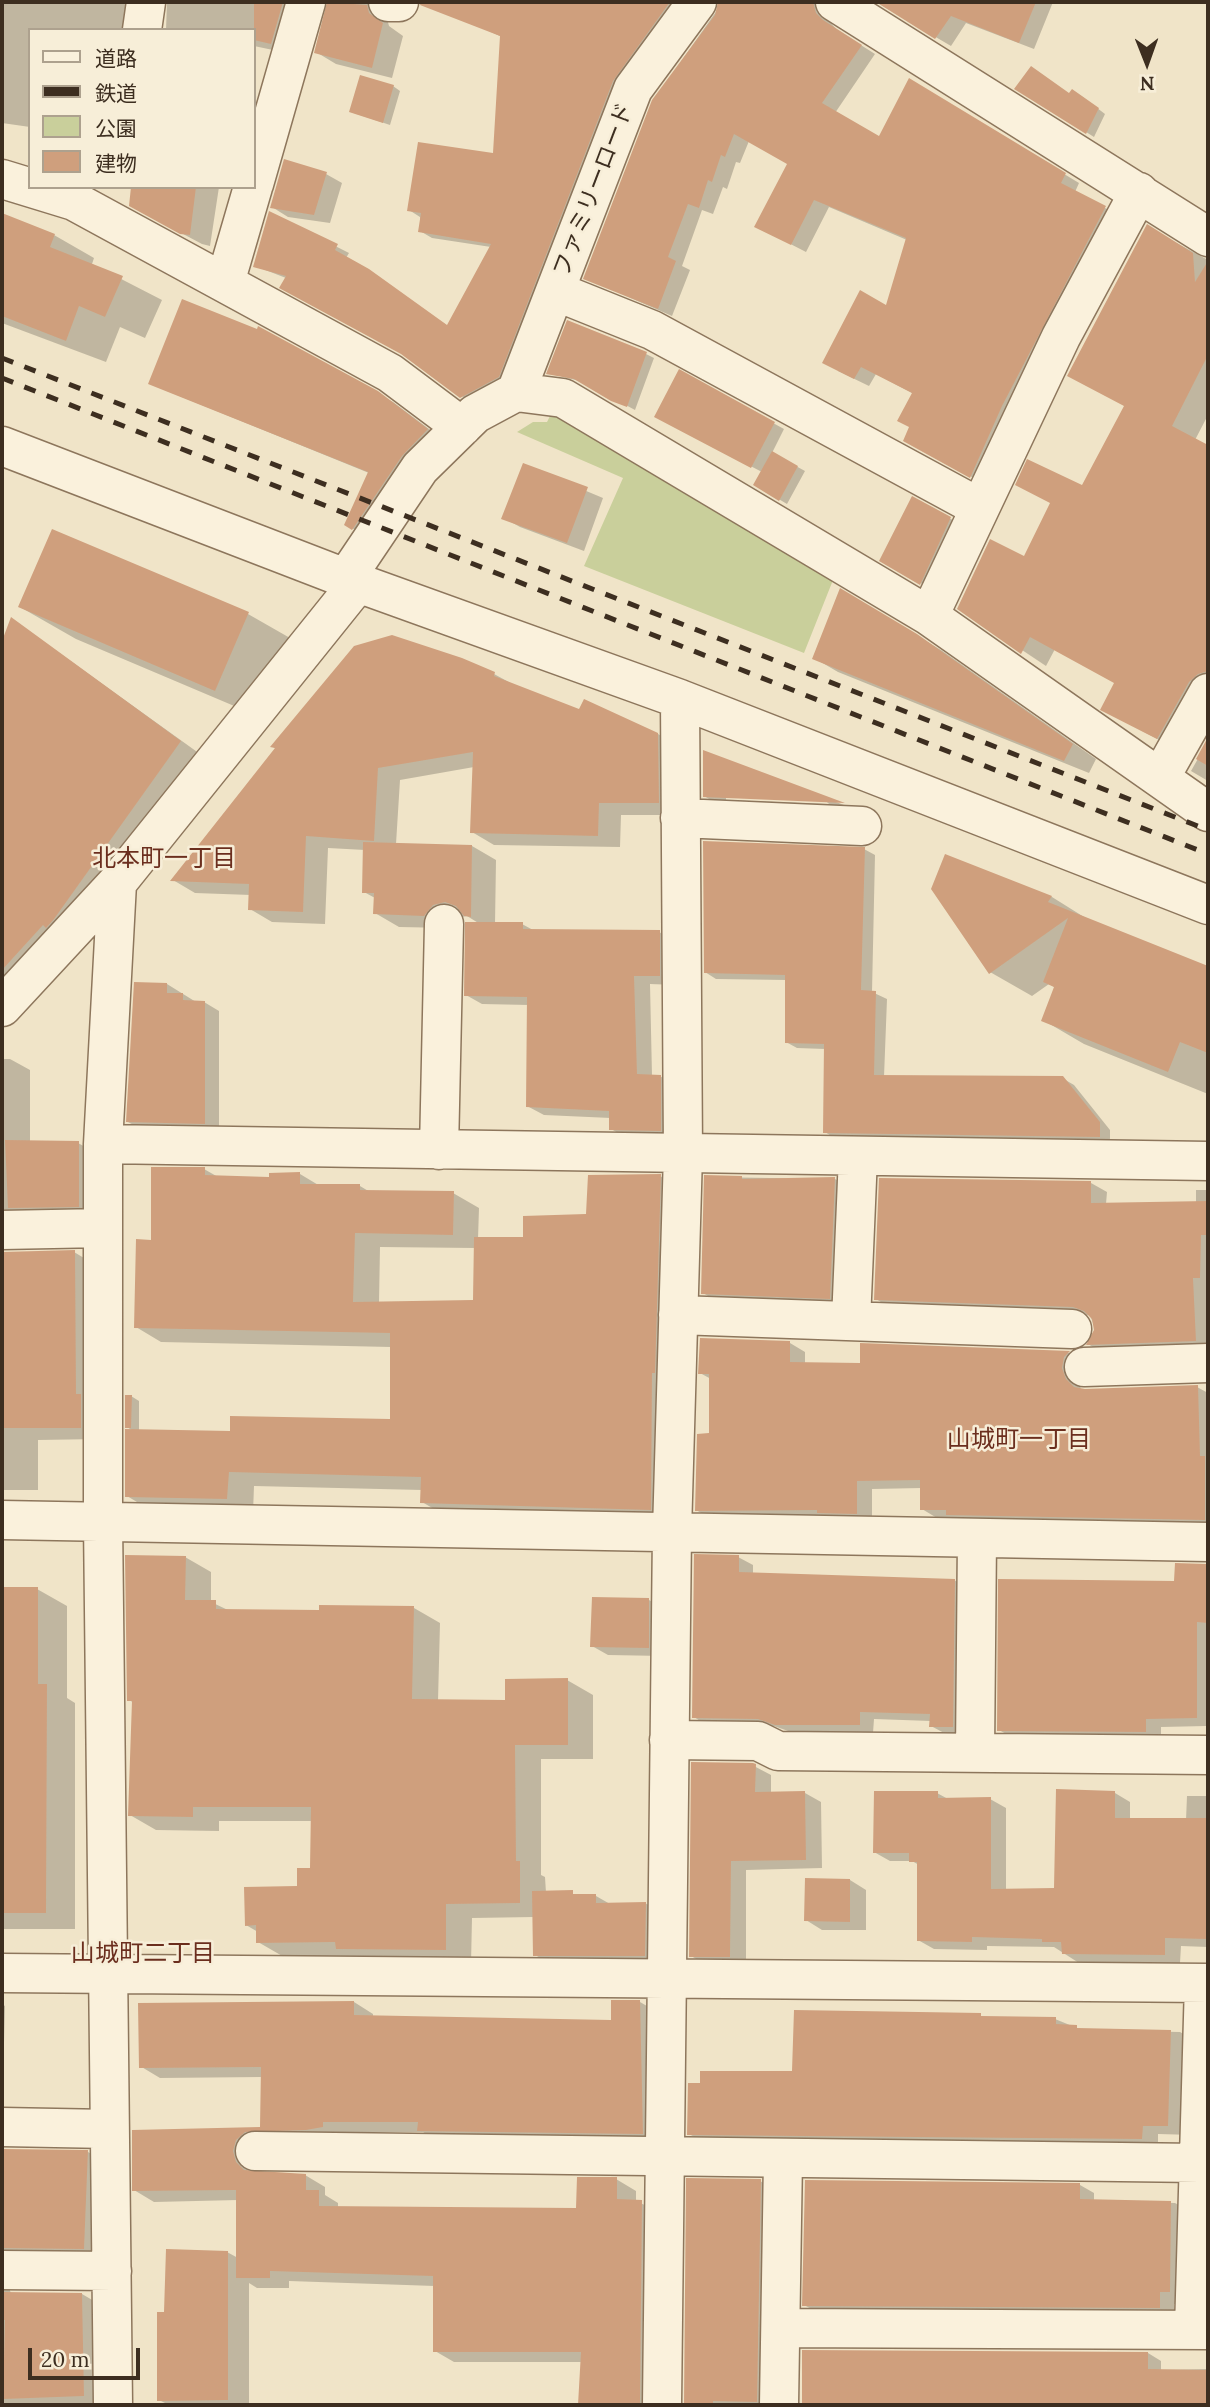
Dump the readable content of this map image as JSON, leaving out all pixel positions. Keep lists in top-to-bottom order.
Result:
{
  "streets": {
    "street": ["ファミリーロード"]
  },
  "districts": ["北本町一丁目", "山城町一丁目", "山城町二丁目"],
  "legend": [
    "道路",
    "鉄道",
    "公園",
    "建物"
  ],
  "scale_bar": "20 m",
  "north": "bottom"
}
